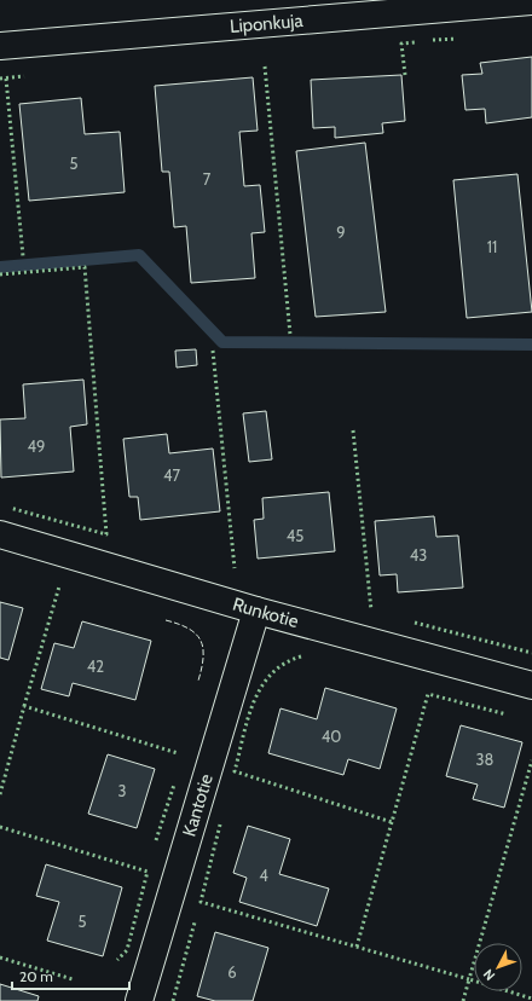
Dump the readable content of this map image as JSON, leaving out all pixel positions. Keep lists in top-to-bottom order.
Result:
{
  "streets": {
    "street": ["Liponkuja", "Runkotie", "Kantotie"]
  },
  "crossings": [
    ["Runkotie", "Kantotie"]
  ],
  "house_numbers": [
    "5",
    "7",
    "9",
    "11",
    "49",
    "47",
    "45",
    "43",
    "42",
    "40",
    "38",
    "3",
    "4",
    "5",
    "6"
  ],
  "scale_bar": "20 m",
  "north": "bottom left"
}
